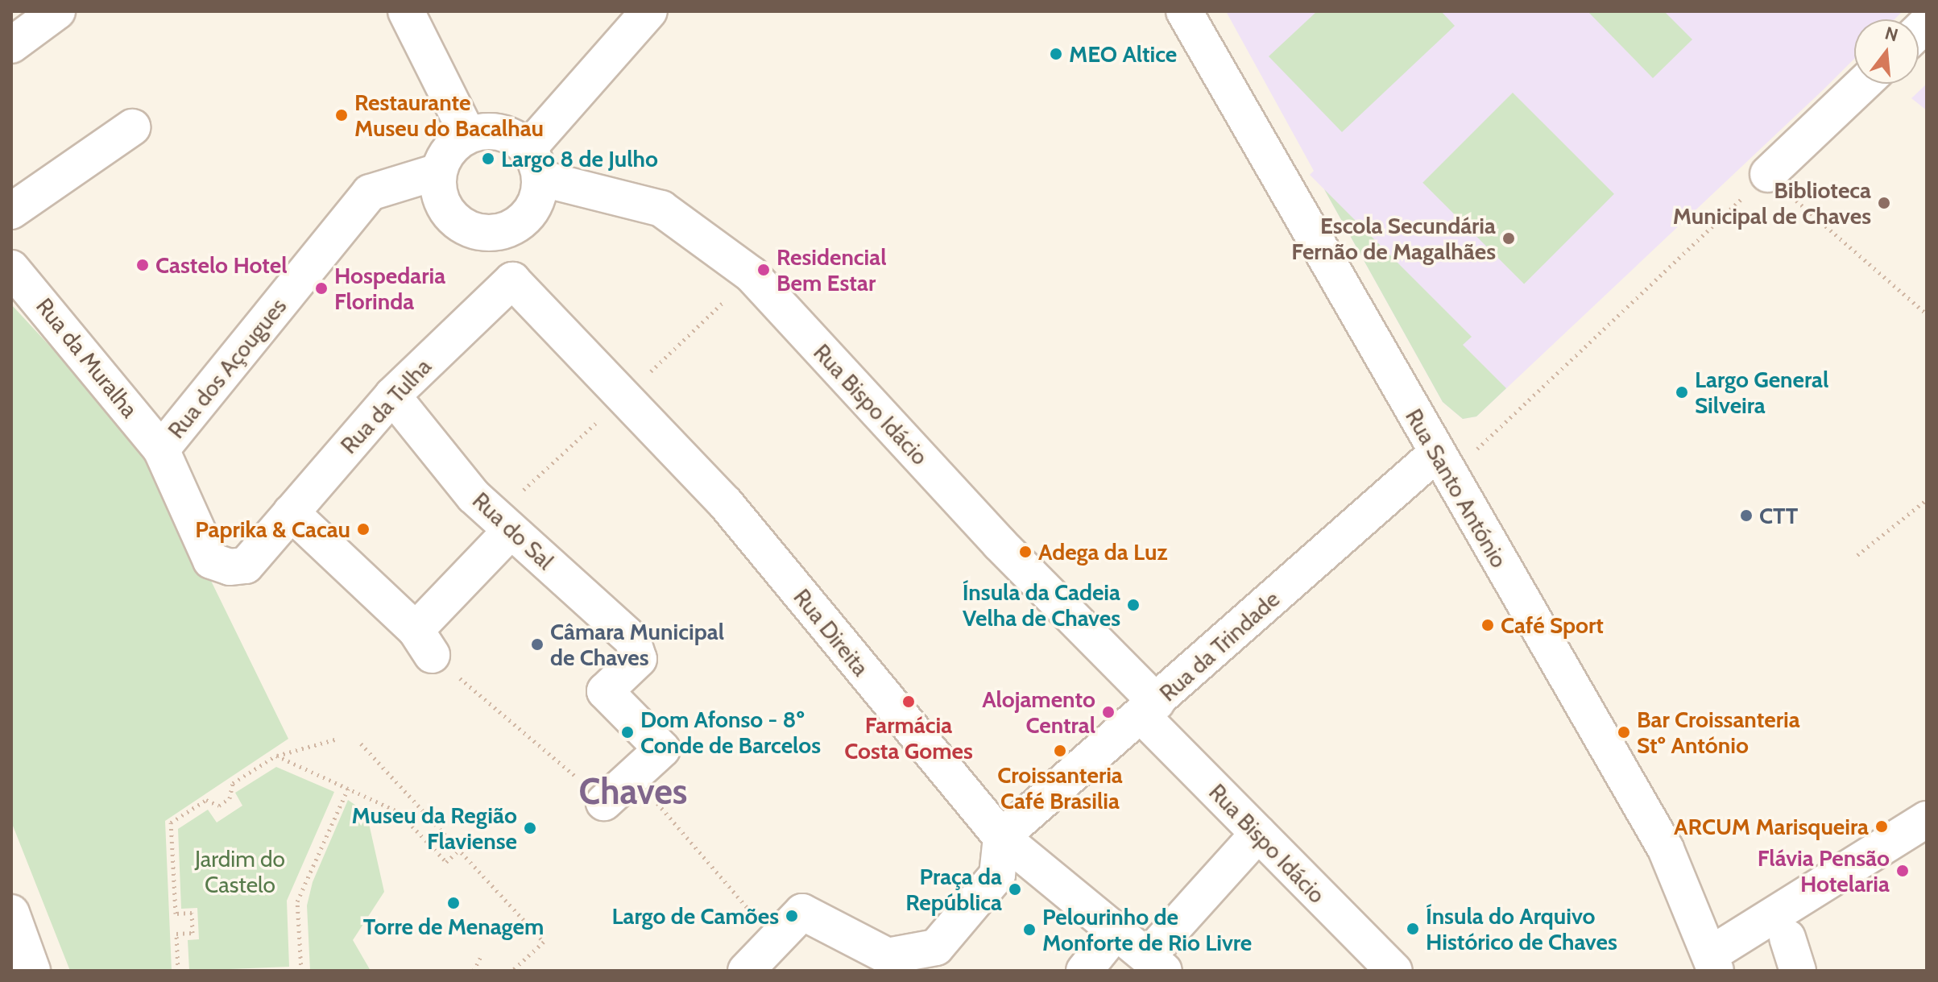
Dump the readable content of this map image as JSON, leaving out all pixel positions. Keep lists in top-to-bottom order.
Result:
{
  "streets": {
    "street": [
      "Rua da Muralha",
      "Rua dos Açougues",
      "Rua Bispo Idácio",
      "Rua da Tulha",
      "Rua Santo António",
      "Rua do Sal",
      "Rua Direita",
      "Rua da Trindade"
    ]
  },
  "crossings": [
    ["Rua da Muralha", "Rua dos Açougues"],
    ["Rua da Muralha", "Rua da Tulha"],
    ["Rua dos Açougues", "Rua Bispo Idácio"],
    ["Rua Bispo Idácio", "Rua da Trindade"],
    ["Rua da Tulha", "Rua do Sal"],
    ["Rua da Tulha", "Rua Direita"],
    ["Rua Santo António", "Rua da Trindade"],
    ["Rua Direita", "Rua da Trindade"]
  ],
  "districts": ["Chaves"],
  "parks": ["Jardim do Castelo"],
  "places": [
    "MEO Altice",
    "Restaurante Museu do Bacalhau",
    "Largo 8 de Julho",
    "Biblioteca Municipal de Chaves",
    "Escola Secundária Fernão de Magalhães",
    "Castelo Hotel",
    "Residencial Bem Estar",
    "Hospedaria Florinda",
    "Largo General Silveira",
    "CTT",
    "Paprika & Cacau",
    "Adega da Luz",
    "Ínsula da Cadeia Velha de Chaves",
    "Café Sport",
    "Câmara Municipal de Chaves",
    "Farmácia Costa Gomes",
    "Alojamento Central",
    "Dom Afonso - 8º Conde de Barcelos",
    "Bar Croissanteria Stº António",
    "Croissanteria Café Brasilia",
    "ARCUM Marisqueira",
    "Museu da Região Flaviense",
    "Flávia Pensão Hotelaria",
    "Praça da República",
    "Torre de Menagem",
    "Largo de Camões",
    "Ínsula do Arquivo Histórico de Chaves",
    "Pelourinho de Monforte de Rio Livre"
  ],
  "north": "top"
}
